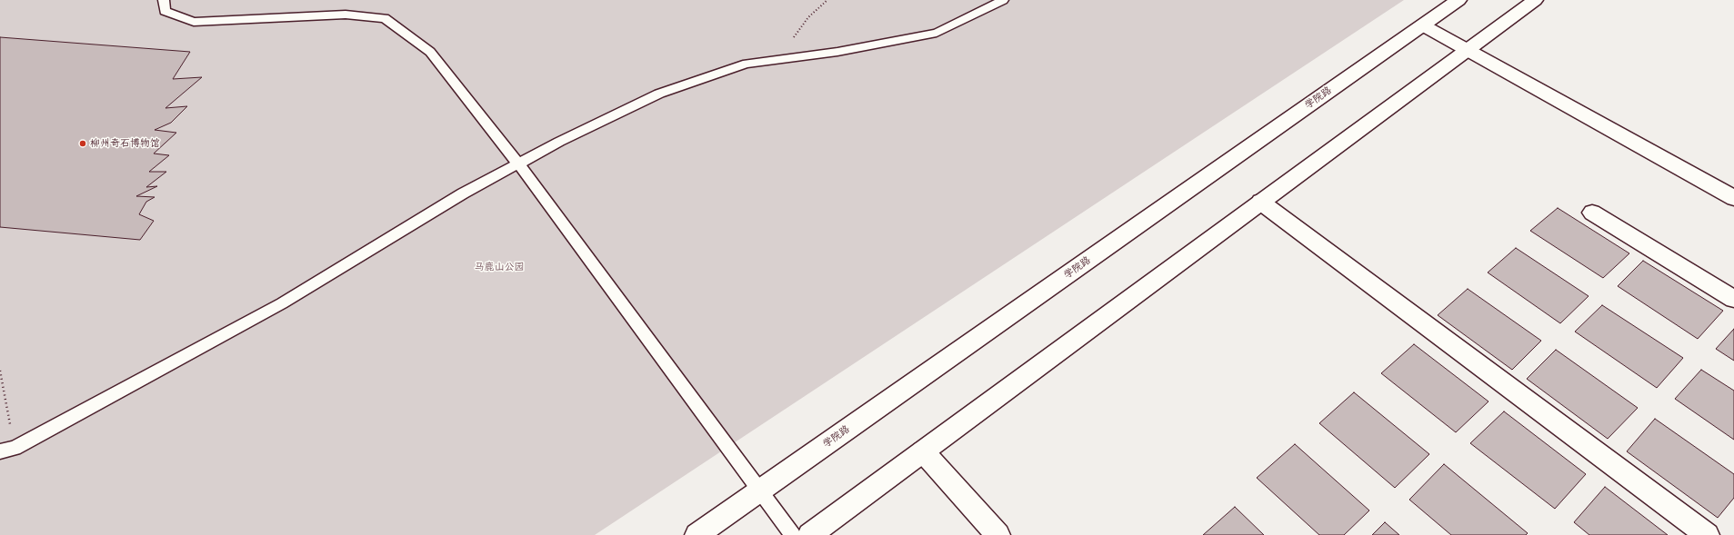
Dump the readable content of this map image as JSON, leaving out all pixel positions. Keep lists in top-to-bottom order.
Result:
{
  "streets": {
    "main road": ["学院路"]
  },
  "parks": ["马鹿山公园"],
  "places": ["柳州奇石博物馆"]
}
